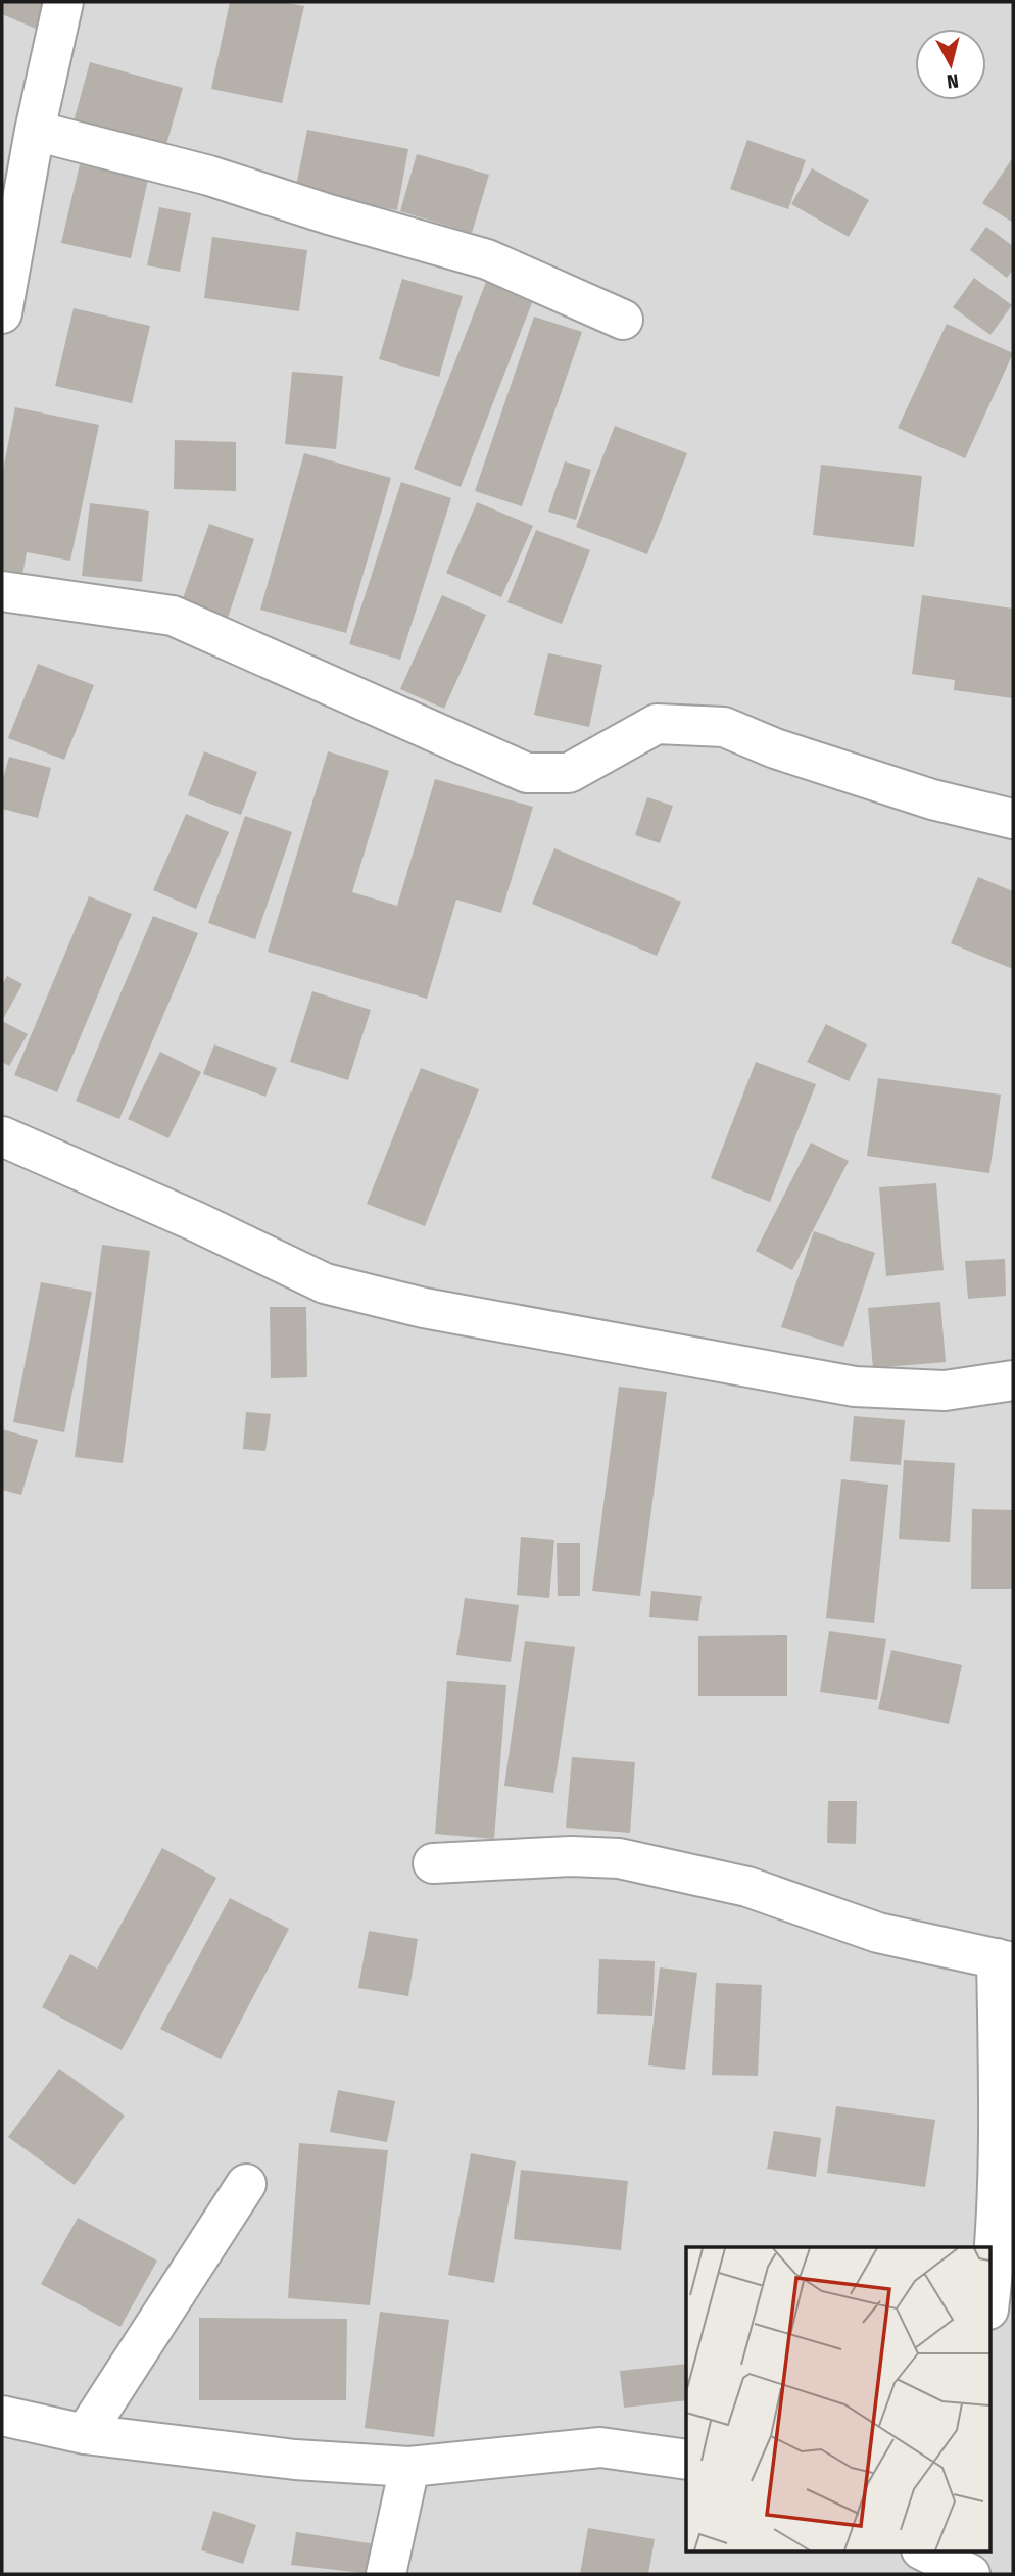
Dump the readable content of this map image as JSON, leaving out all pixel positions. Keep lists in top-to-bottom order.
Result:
{
  "north": "bottom"
}
